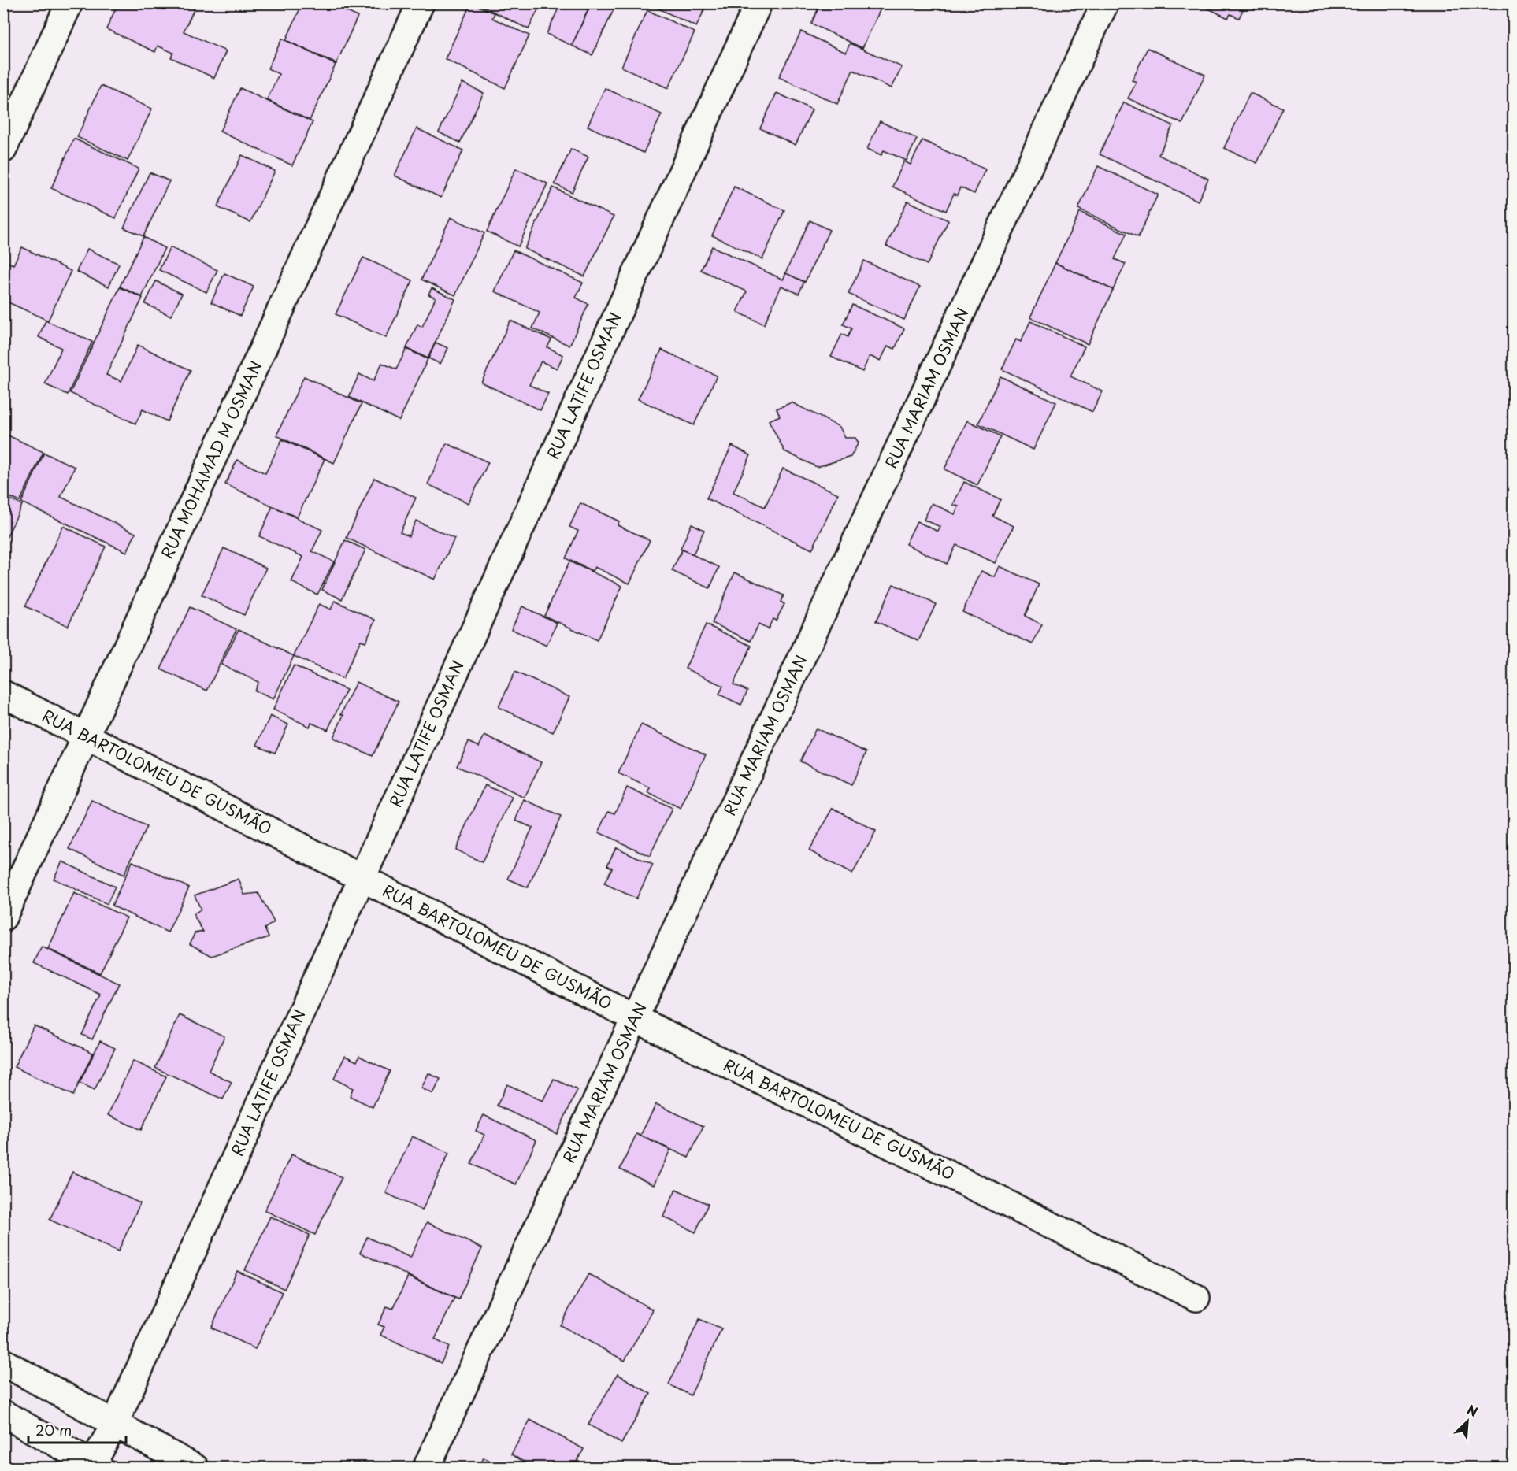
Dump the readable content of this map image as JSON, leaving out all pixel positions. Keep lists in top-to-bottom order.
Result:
{
  "streets": {
    "street": [
      "RUA LATIFE OSMAN",
      "RUA MARIAM OSMAN",
      "RUA MOHAMAD M OSMAN",
      "RUA BARTOLOMEU DE GUSMÃO"
    ]
  },
  "crossings": [
    ["RUA LATIFE OSMAN", "RUA BARTOLOMEU DE GUSMÃO"],
    ["RUA MARIAM OSMAN", "RUA BARTOLOMEU DE GUSMÃO"],
    ["RUA MOHAMAD M OSMAN", "RUA BARTOLOMEU DE GUSMÃO"]
  ],
  "scale_bar": "20 m",
  "north": "top right"
}
